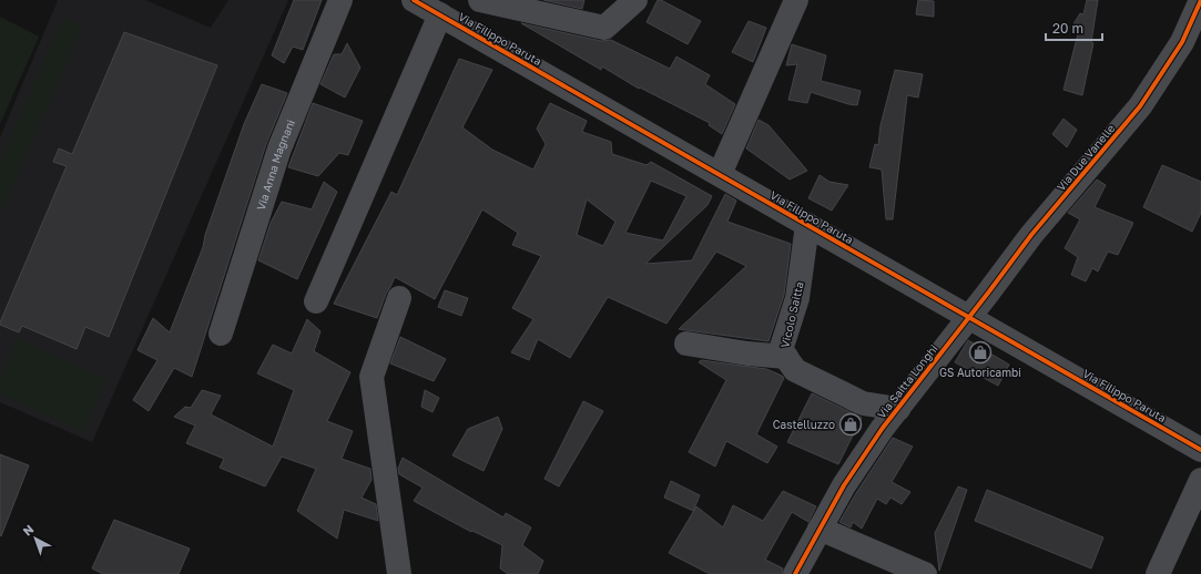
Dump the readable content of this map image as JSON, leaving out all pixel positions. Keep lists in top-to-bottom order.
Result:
{
  "streets": {
    "street": [
      "Via Filippo Paruta",
      "Via Due Vanelle",
      "Via Anna Magnani",
      "Vicolo Saitta",
      "Via Saitta Longhi"
    ]
  },
  "crossings": [
    ["Via Filippo Paruta", "Via Due Vanelle"],
    ["Via Filippo Paruta", "Vicolo Saitta"],
    ["Via Filippo Paruta", "Via Saitta Longhi"],
    ["Via Due Vanelle", "Via Saitta Longhi"],
    ["Vicolo Saitta", "Via Saitta Longhi"]
  ],
  "places": {
    "shop": ["GS Autoricambi", "Castelluzzo"]
  },
  "scale_bar": "20 m",
  "north": "top left"
}
